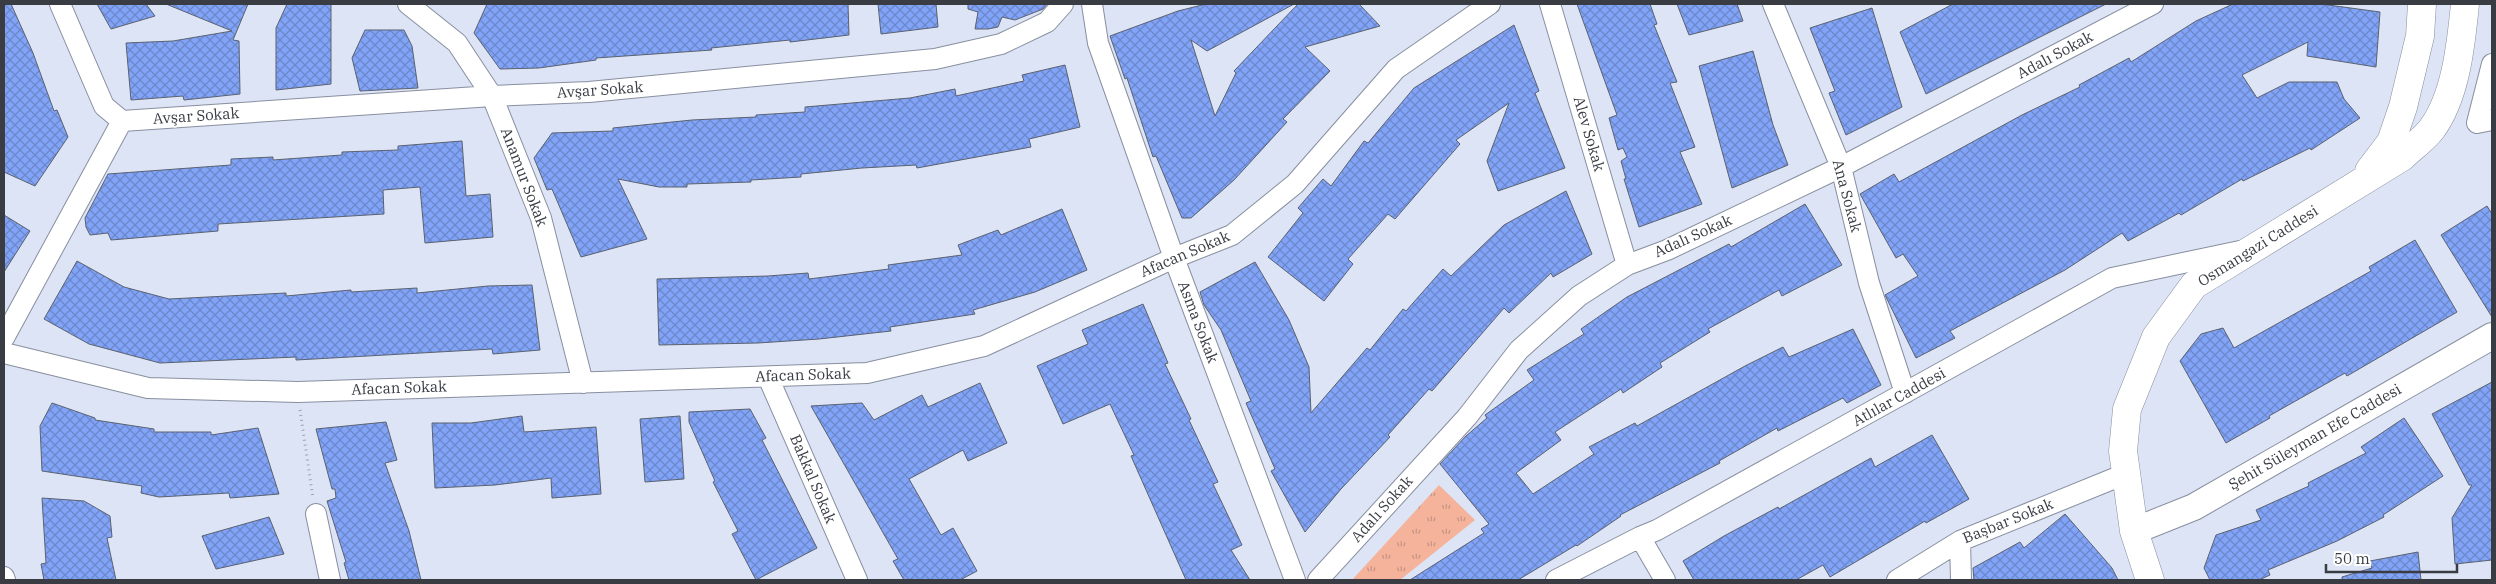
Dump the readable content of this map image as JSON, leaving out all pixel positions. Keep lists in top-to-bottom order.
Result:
{
  "streets": {
    "main road": ["Osmangazi Caddesi"],
    "street": [
      "Adalı Sokak",
      "Avşar Sokak",
      "Alev Sokak",
      "Anamur Sokak",
      "Ana Sokak",
      "Afacan Sokak",
      "Asma Sokak",
      "Atlılar Caddesi",
      "Şehit Süleyman Efe Caddesi",
      "Bakkal Sokak",
      "Başbar Sokak"
    ]
  },
  "crossings": [
    ["Adalı Sokak", "Alev Sokak"],
    ["Adalı Sokak", "Ana Sokak"],
    ["Avşar Sokak", "Anamur Sokak"],
    ["Anamur Sokak", "Afacan Sokak"],
    ["Ana Sokak", "Atlılar Caddesi"],
    ["Osmangazi Caddesi", "Atlılar Caddesi"],
    ["Osmangazi Caddesi", "Şehit Süleyman Efe Caddesi"],
    ["Osmangazi Caddesi", "Başbar Sokak"],
    ["Afacan Sokak", "Asma Sokak"],
    ["Afacan Sokak", "Bakkal Sokak"]
  ],
  "scale_bar": "50 m"
}
